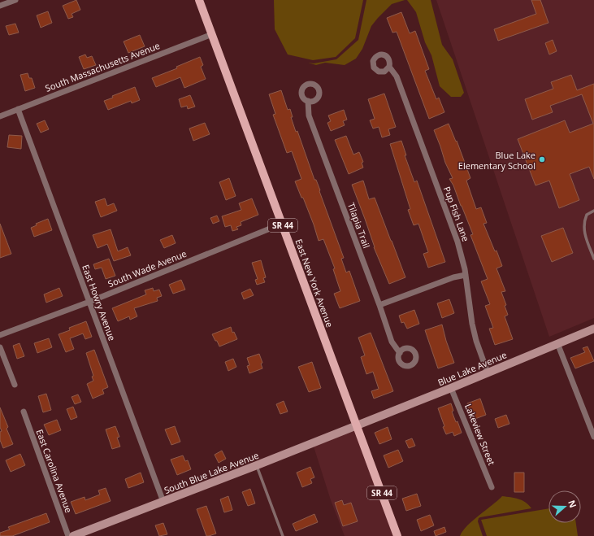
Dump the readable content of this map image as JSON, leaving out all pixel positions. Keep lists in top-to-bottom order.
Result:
{
  "streets": {
    "main road": [
      "SR 44",
      "East New York Avenue",
      "Blue Lake Avenue",
      "South Blue Lake Avenue"
    ],
    "street": [
      "South Massachusetts Avenue",
      "Pup Fish Lane",
      "Tilapia Trail",
      "South Wade Avenue",
      "East Howry Avenue",
      "Lakeview Street",
      "East Carolina Avenue"
    ]
  },
  "crossings": [
    ["South Massachusetts Avenue", "East New York Avenue"],
    ["South Massachusetts Avenue", "East Howry Avenue"],
    ["Pup Fish Lane", "Blue Lake Avenue"],
    ["South Wade Avenue", "East New York Avenue"],
    ["South Wade Avenue", "East Howry Avenue"],
    ["East New York Avenue", "Blue Lake Avenue"],
    ["East New York Avenue", "South Blue Lake Avenue"],
    ["East Howry Avenue", "South Blue Lake Avenue"],
    ["Blue Lake Avenue", "Lakeview Street"],
    ["Blue Lake Avenue", "South Blue Lake Avenue"]
  ],
  "places": ["Blue Lake Elementary School"],
  "north": "right"
}
